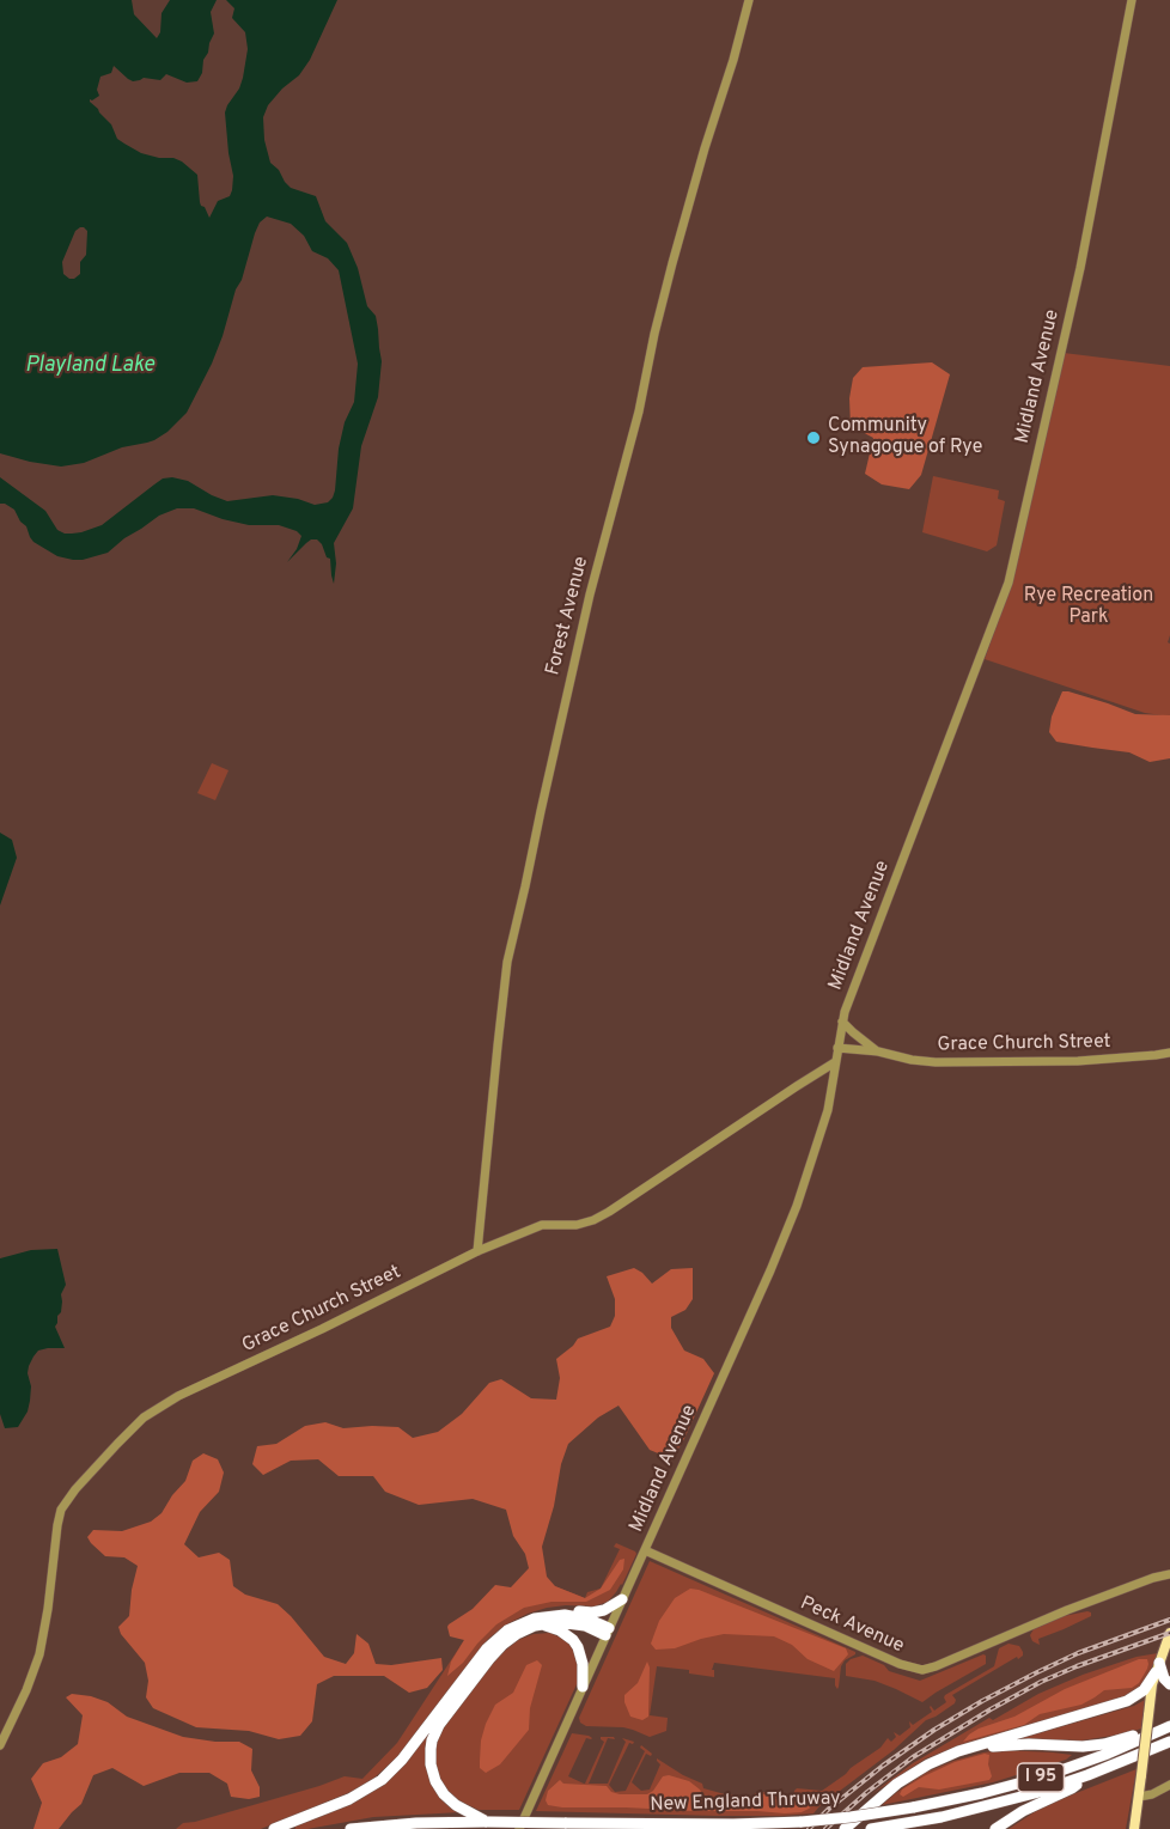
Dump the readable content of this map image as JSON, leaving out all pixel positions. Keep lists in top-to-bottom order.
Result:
{
  "streets": {
    "highway": ["I 95", "New England Thruway"],
    "street": [
      "Midland Avenue",
      "Forest Avenue",
      "Grace Church Street",
      "Peck Avenue"
    ]
  },
  "crossings": [
    ["Midland Avenue", "Grace Church Street"],
    ["Midland Avenue", "Peck Avenue"],
    ["Forest Avenue", "Grace Church Street"]
  ],
  "water": ["Playland Lake"],
  "parks": ["Rye Recreation Park"],
  "places": ["Community Synagogue of Rye"]
}
